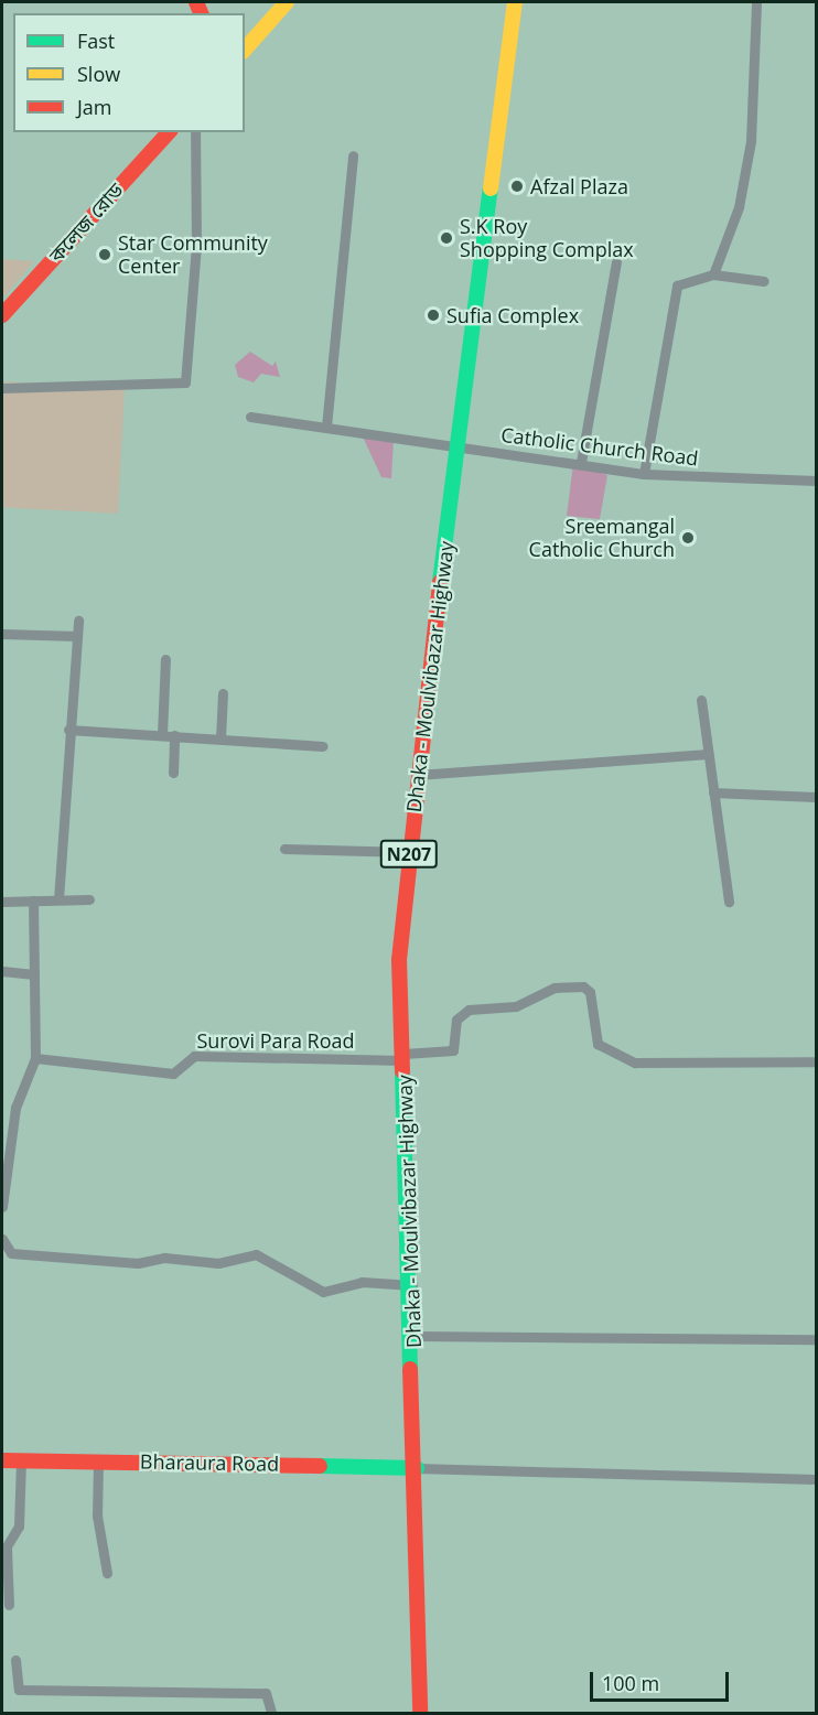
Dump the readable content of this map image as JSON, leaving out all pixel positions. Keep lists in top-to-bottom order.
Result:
{
  "streets": {
    "main road": [
      "কলেজ রোড",
      "Dhaka - Moulvibazar Highway",
      "N207",
      "Bharaura Road"
    ],
    "street": ["Catholic Church Road", "Surovi Para Road"]
  },
  "crossings": [
    ["Catholic Church Road", "Dhaka - Moulvibazar Highway"],
    ["Dhaka - Moulvibazar Highway", "Surovi Para Road"],
    ["Dhaka - Moulvibazar Highway", "Bharaura Road"]
  ],
  "places": [
    "Afzal Plaza",
    "S.K Roy Shopping Complax",
    "Star Community Center",
    "Sufia Complex",
    "Sreemangal Catholic Church"
  ],
  "legend": ["Fast", "Slow", "Jam"],
  "scale_bar": "100 m"
}
